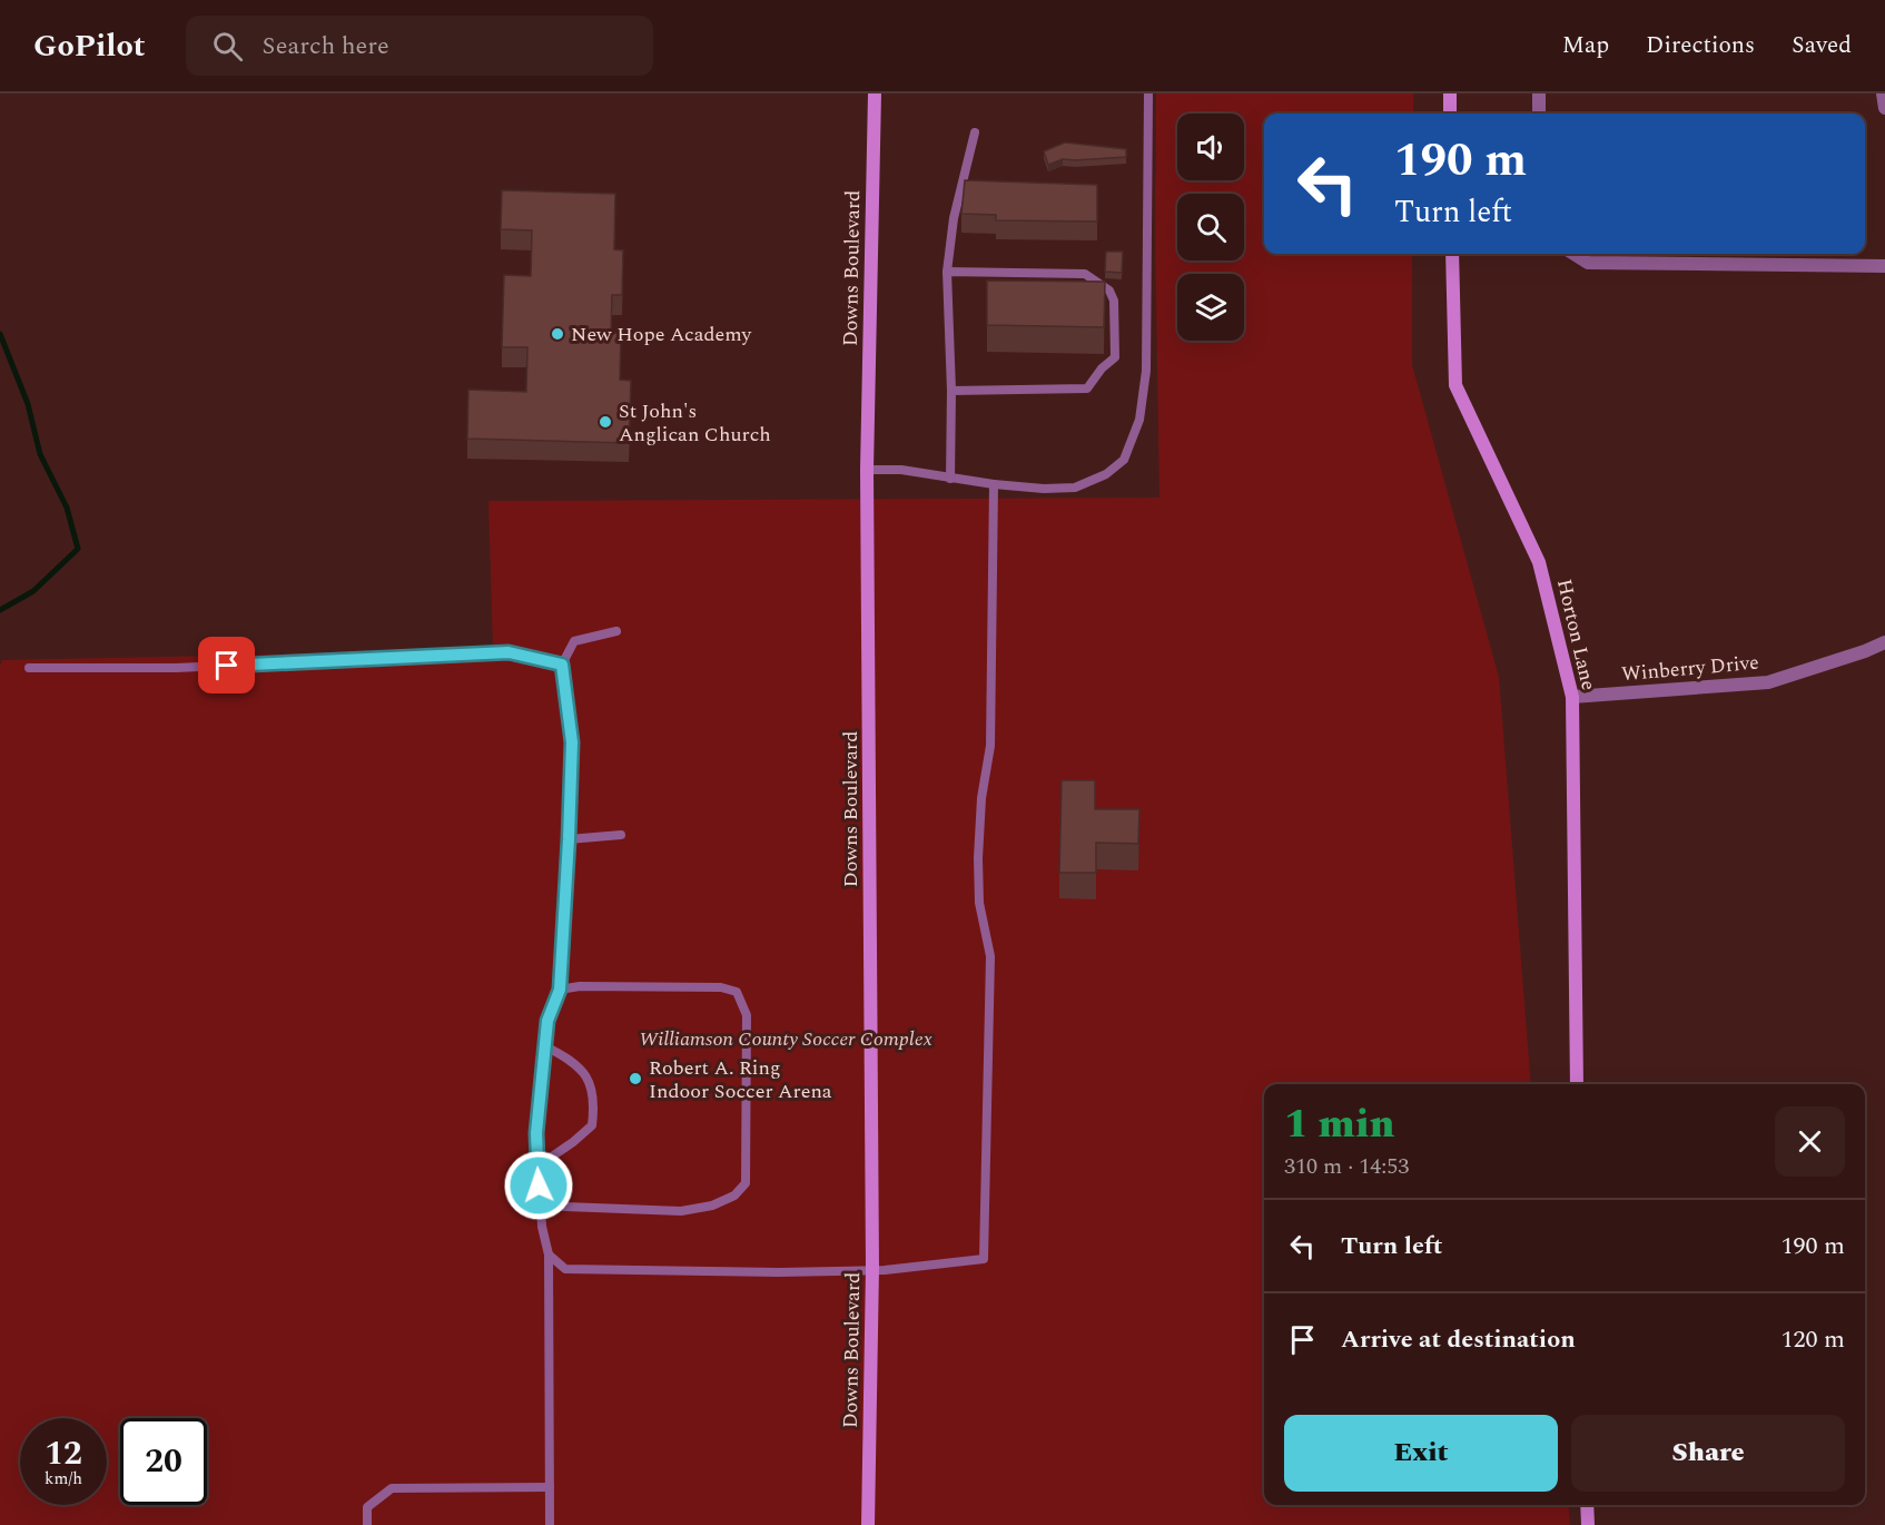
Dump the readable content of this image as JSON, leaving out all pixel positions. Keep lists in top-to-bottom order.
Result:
{
  "streets": {
    "street": ["Downs Boulevard", "Horton Lane", "Winberry Drive"]
  },
  "crossings": [
    ["Horton Lane", "Winberry Drive"]
  ],
  "parks": ["Williamson County Soccer Complex"],
  "places": ["New Hope Academy", "St John's Anglican Church", "Robert A. Ring Indoor Soccer Arena"],
  "page": {
    "header": "GoPilot",
    "search": "Search here",
    "nav": ["Map", "Directions", "Saved"],
    "turn": ["190 m", "Turn left"],
    "heading": ["1 min", "310 m · 14:53"],
    "list": [
      {
        "name": "Turn left",
        "value": "190 m"
      },
      {
        "name": "Arrive at destination",
        "value": "120 m"
      }
    ],
    "buttons": ["Exit", "Share"],
    "speed": "12 km/h",
    "limit": "20"
  }
}
